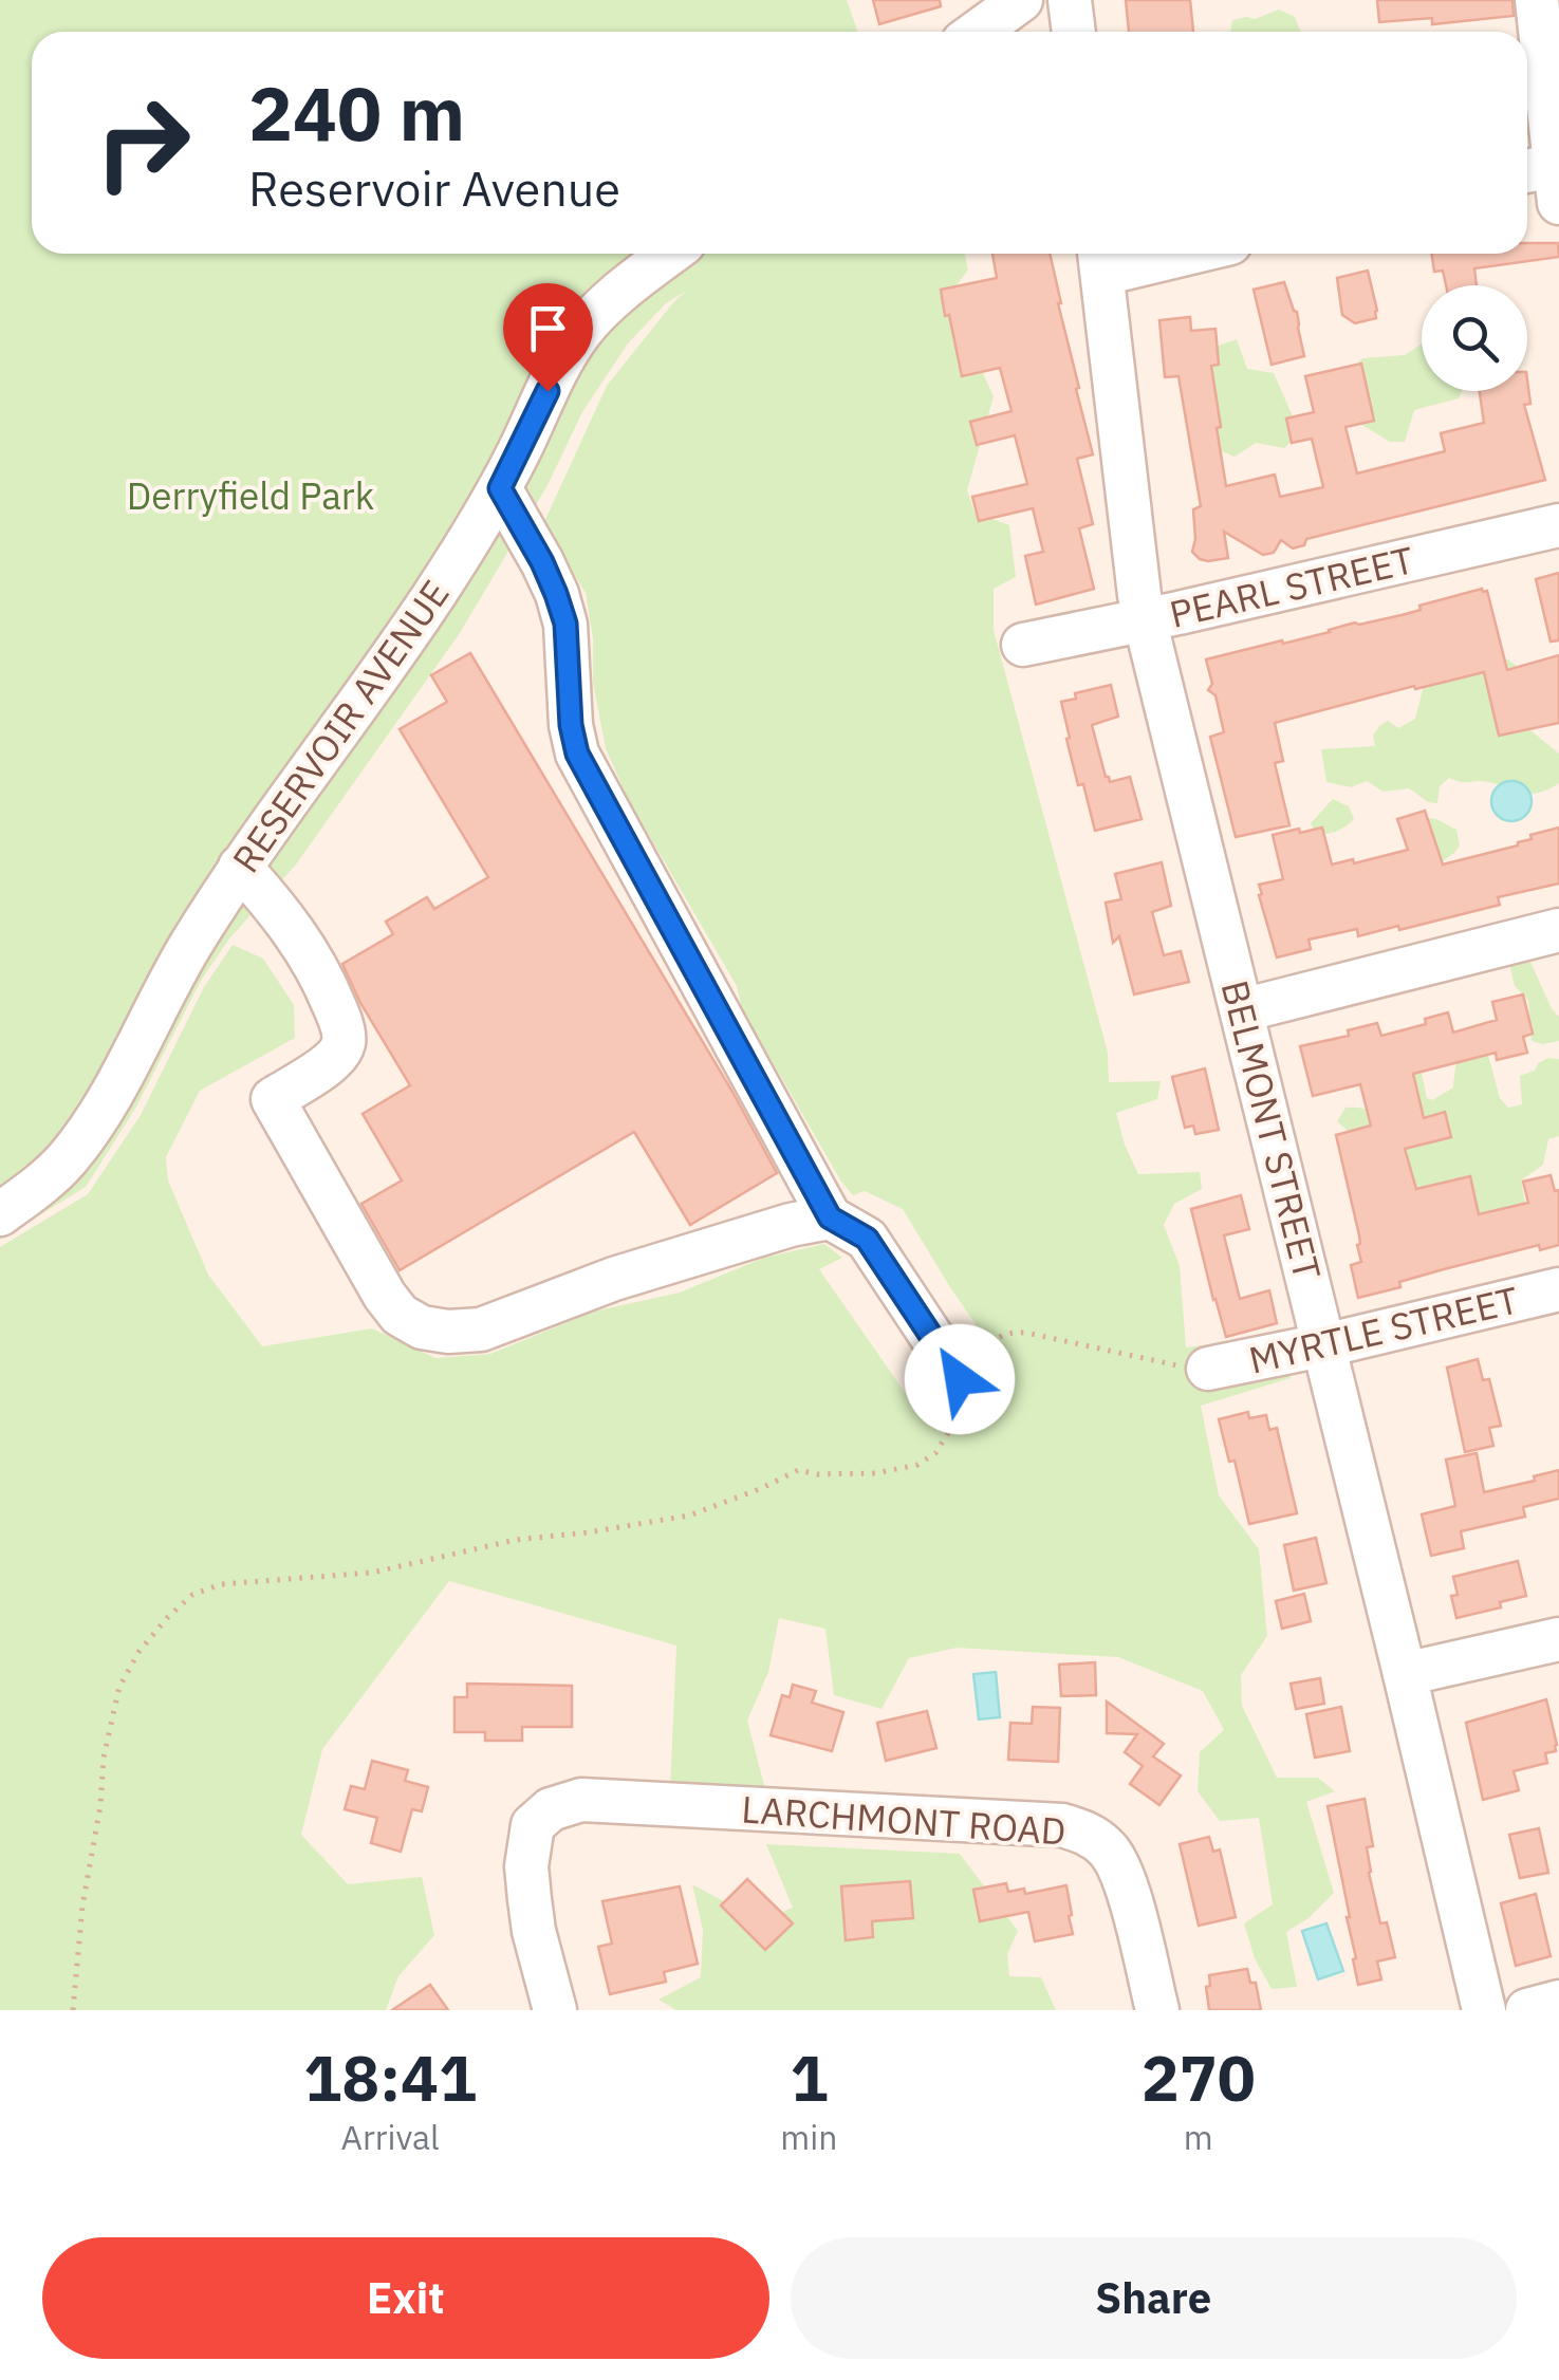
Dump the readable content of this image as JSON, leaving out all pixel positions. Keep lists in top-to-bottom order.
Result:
{
  "streets": {
    "street": [
      "PEARL STREET",
      "RESERVOIR AVENUE",
      "BELMONT STREET",
      "MYRTLE STREET",
      "LARCHMONT ROAD"
    ]
  },
  "crossings": [
    ["PEARL STREET", "BELMONT STREET"],
    ["BELMONT STREET", "MYRTLE STREET"]
  ],
  "parks": ["Derryfield Park"],
  "page": {
    "turn": ["240 m", "Reservoir Avenue"],
    "eta": [
      "18:41",
      "Arrival",
      "1",
      "min",
      "270",
      "m"
    ],
    "buttons": ["Exit", "Share"]
  }
}
